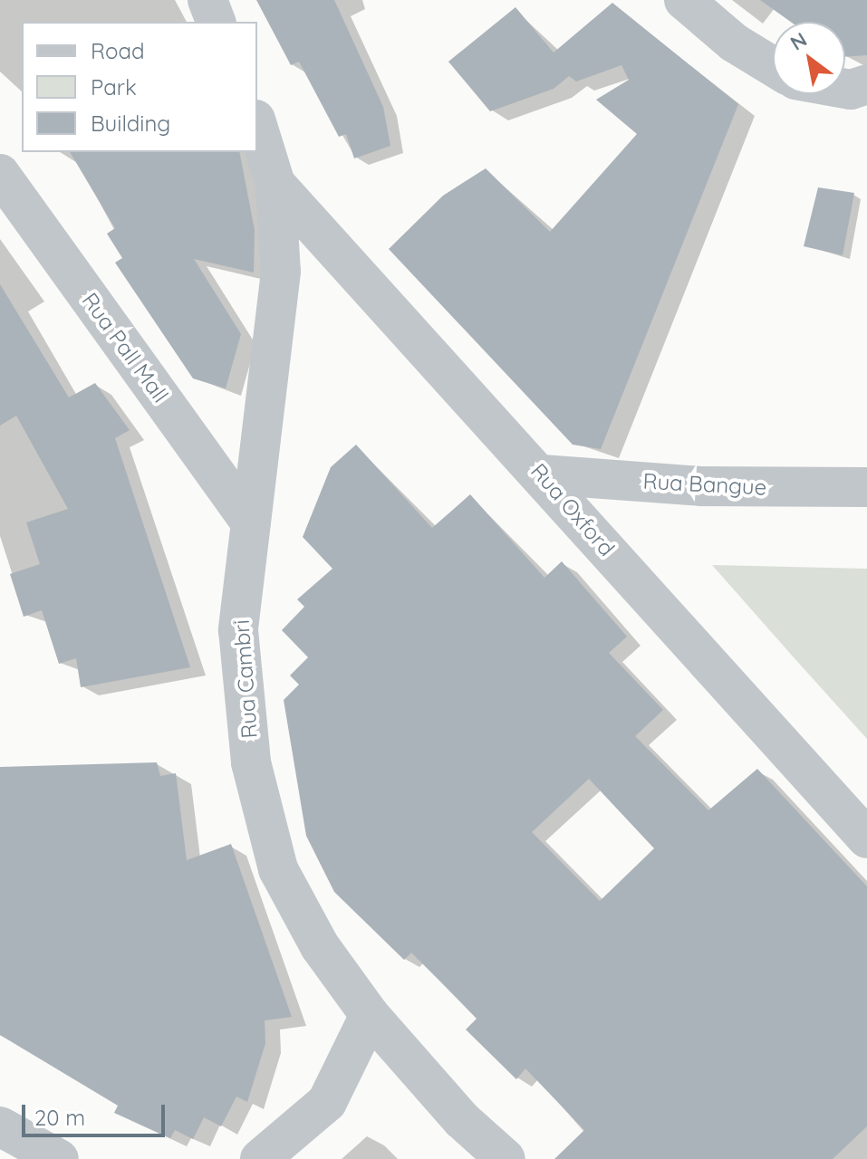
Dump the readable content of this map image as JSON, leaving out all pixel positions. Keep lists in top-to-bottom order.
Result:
{
  "streets": {
    "street": [
      "Rua Pall Mall",
      "Rua Bangue",
      "Rua Oxford",
      "Rua Cambri"
    ]
  },
  "crossings": [
    ["Rua Pall Mall", "Rua Cambri"],
    ["Rua Bangue", "Rua Oxford"],
    ["Rua Oxford", "Rua Cambri"]
  ],
  "legend": ["Road", "Park", "Building"],
  "scale_bar": "20 m",
  "north": "top left"
}
